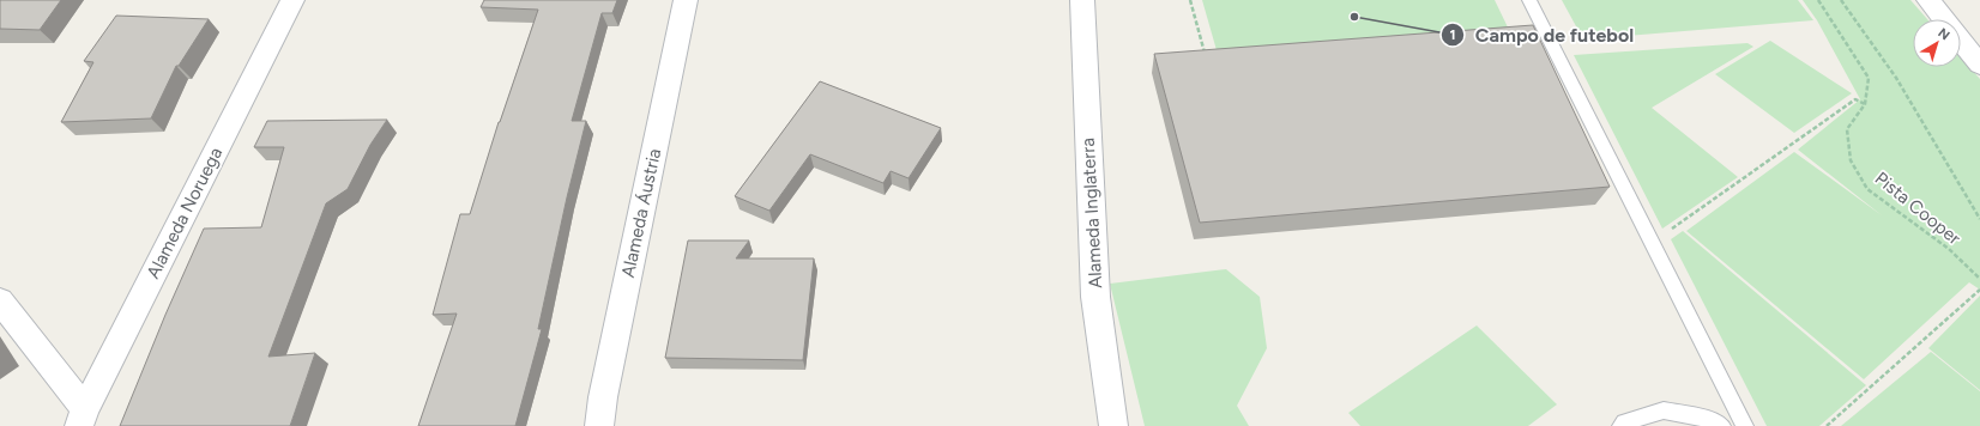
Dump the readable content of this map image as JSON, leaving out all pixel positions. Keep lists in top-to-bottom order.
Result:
{
  "streets": {
    "street": ["Alameda Noruega", "Alameda Áustria", "Alameda Inglaterra"],
    "path": ["Pista Cooper"]
  },
  "places": ["Campo de futebol"],
  "north": "top right"
}
